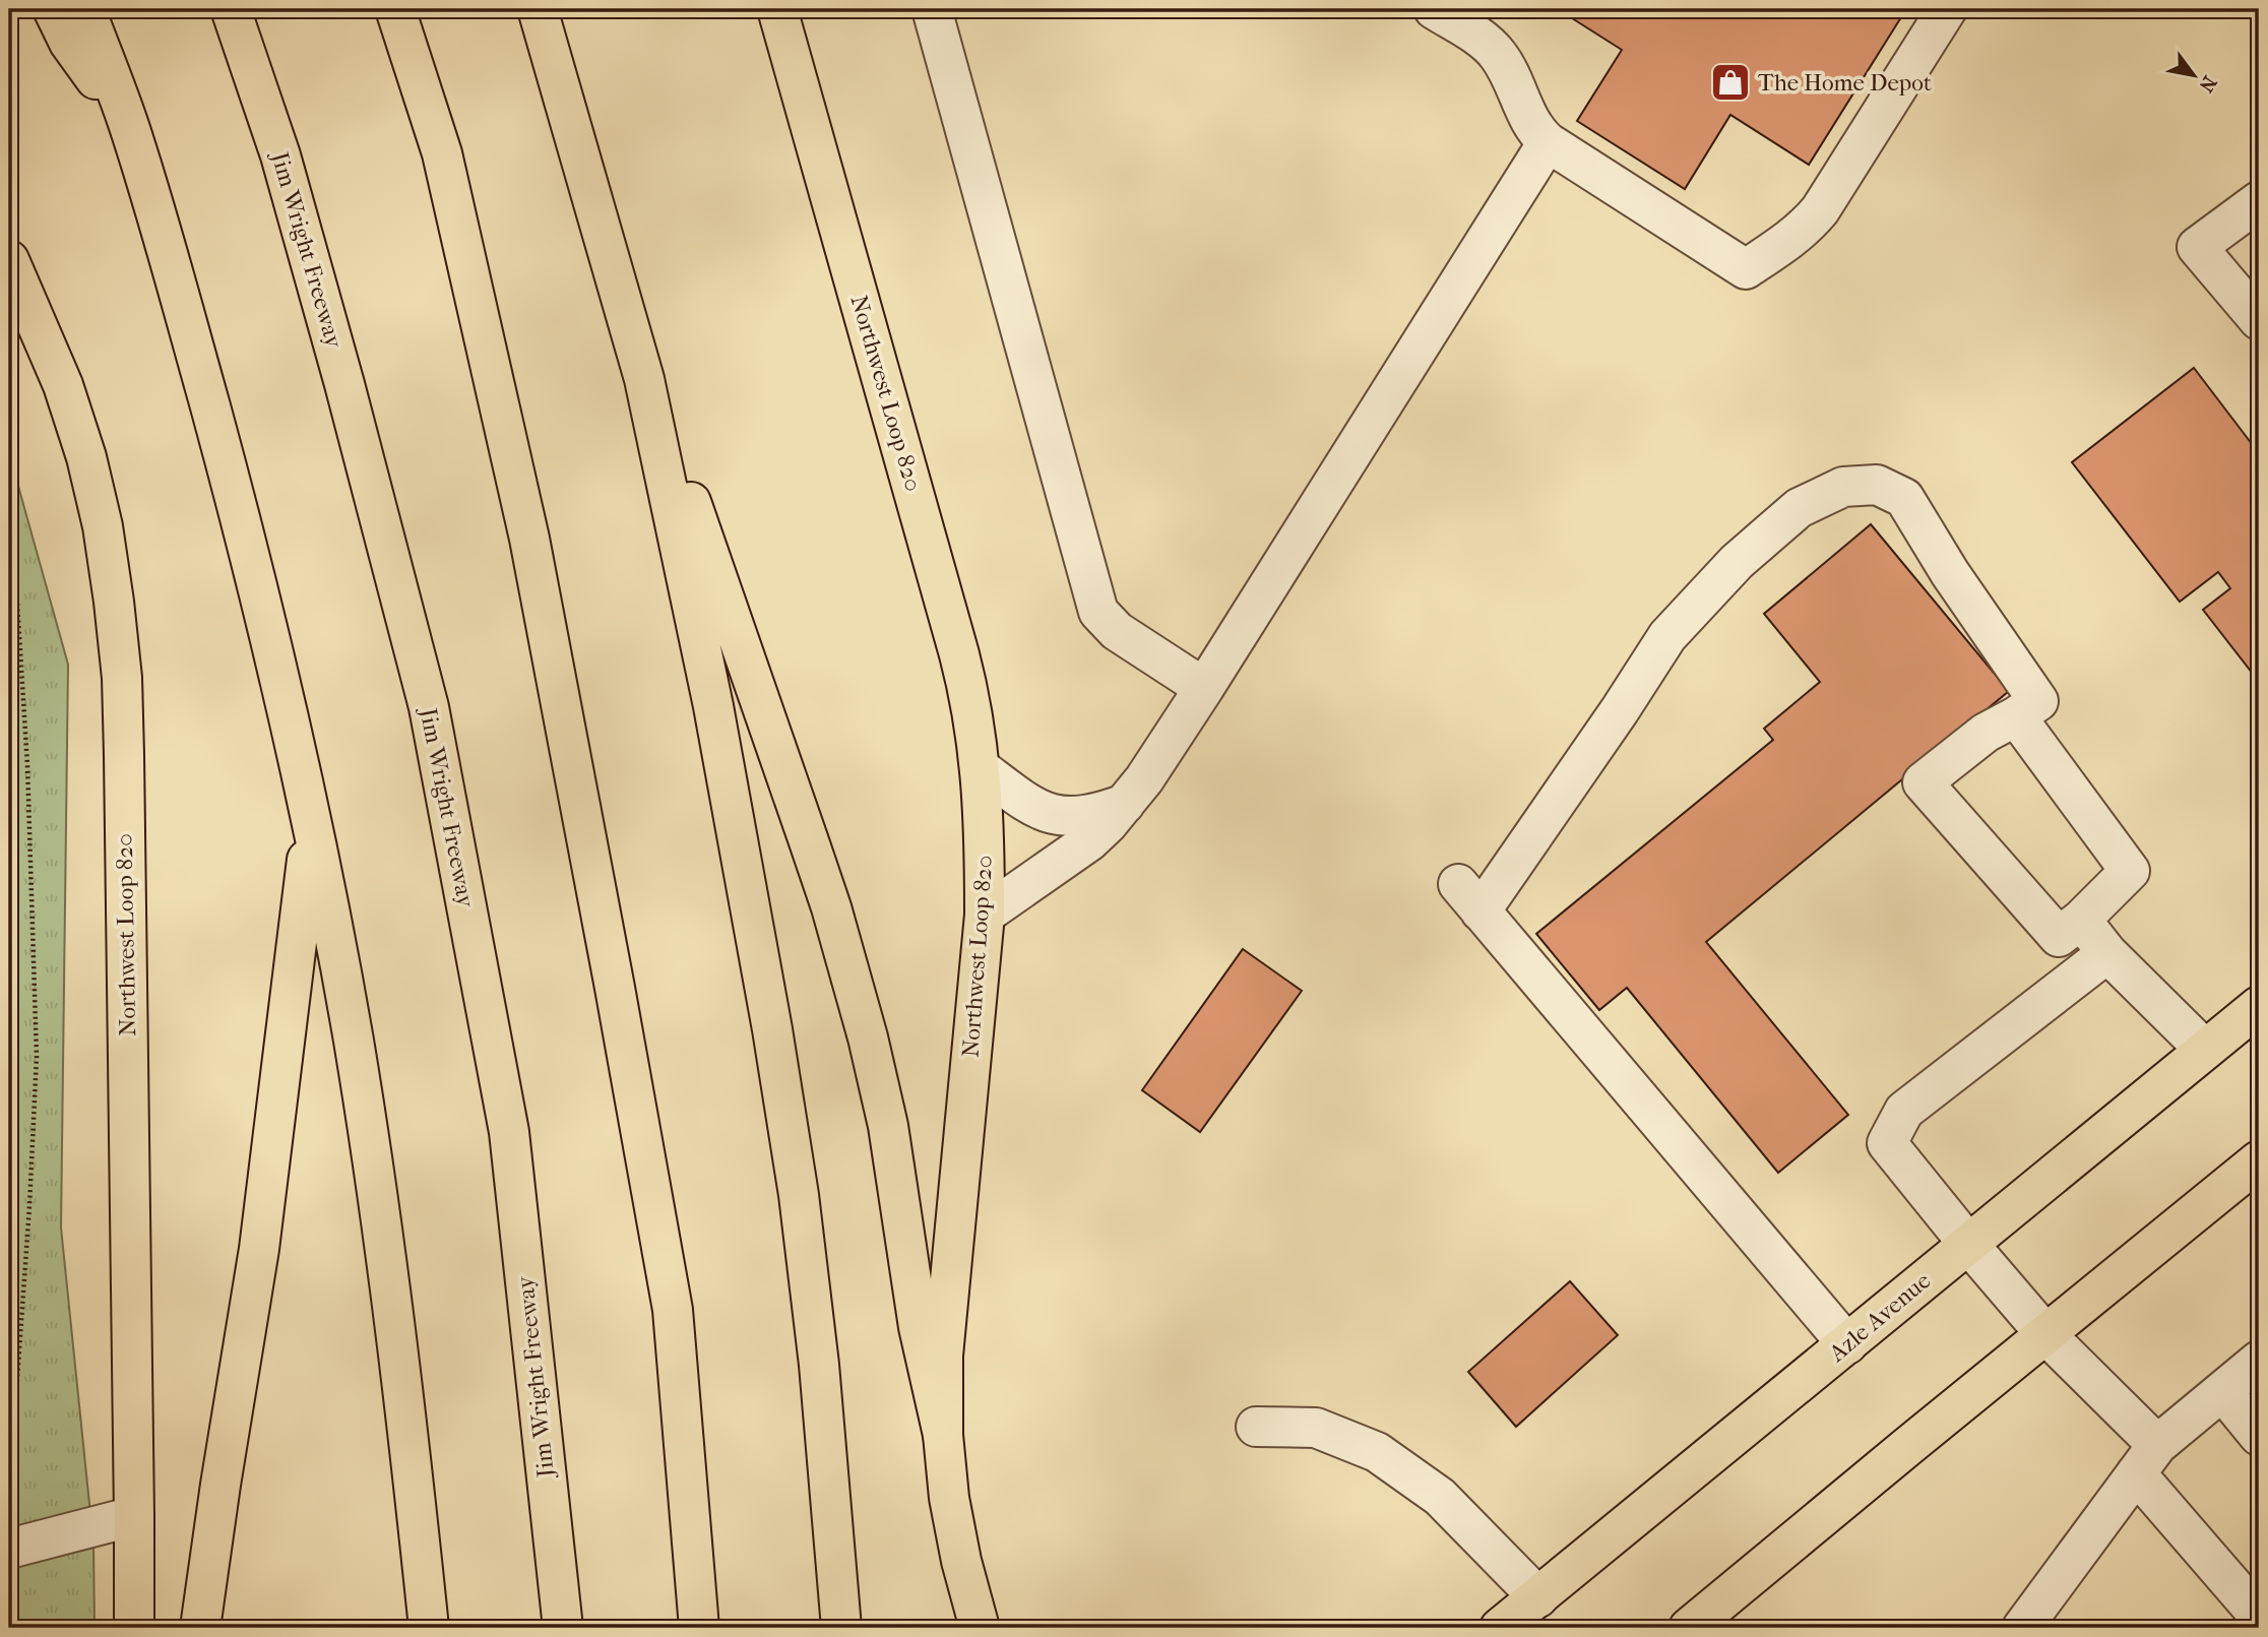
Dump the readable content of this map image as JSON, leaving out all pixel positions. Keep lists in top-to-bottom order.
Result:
{
  "streets": {
    "main road": ["Jim Wright Freeway", "Northwest Loop 820", "Azle Avenue"]
  },
  "places": {
    "shop": ["The Home Depot"]
  },
  "north": "bottom right"
}
